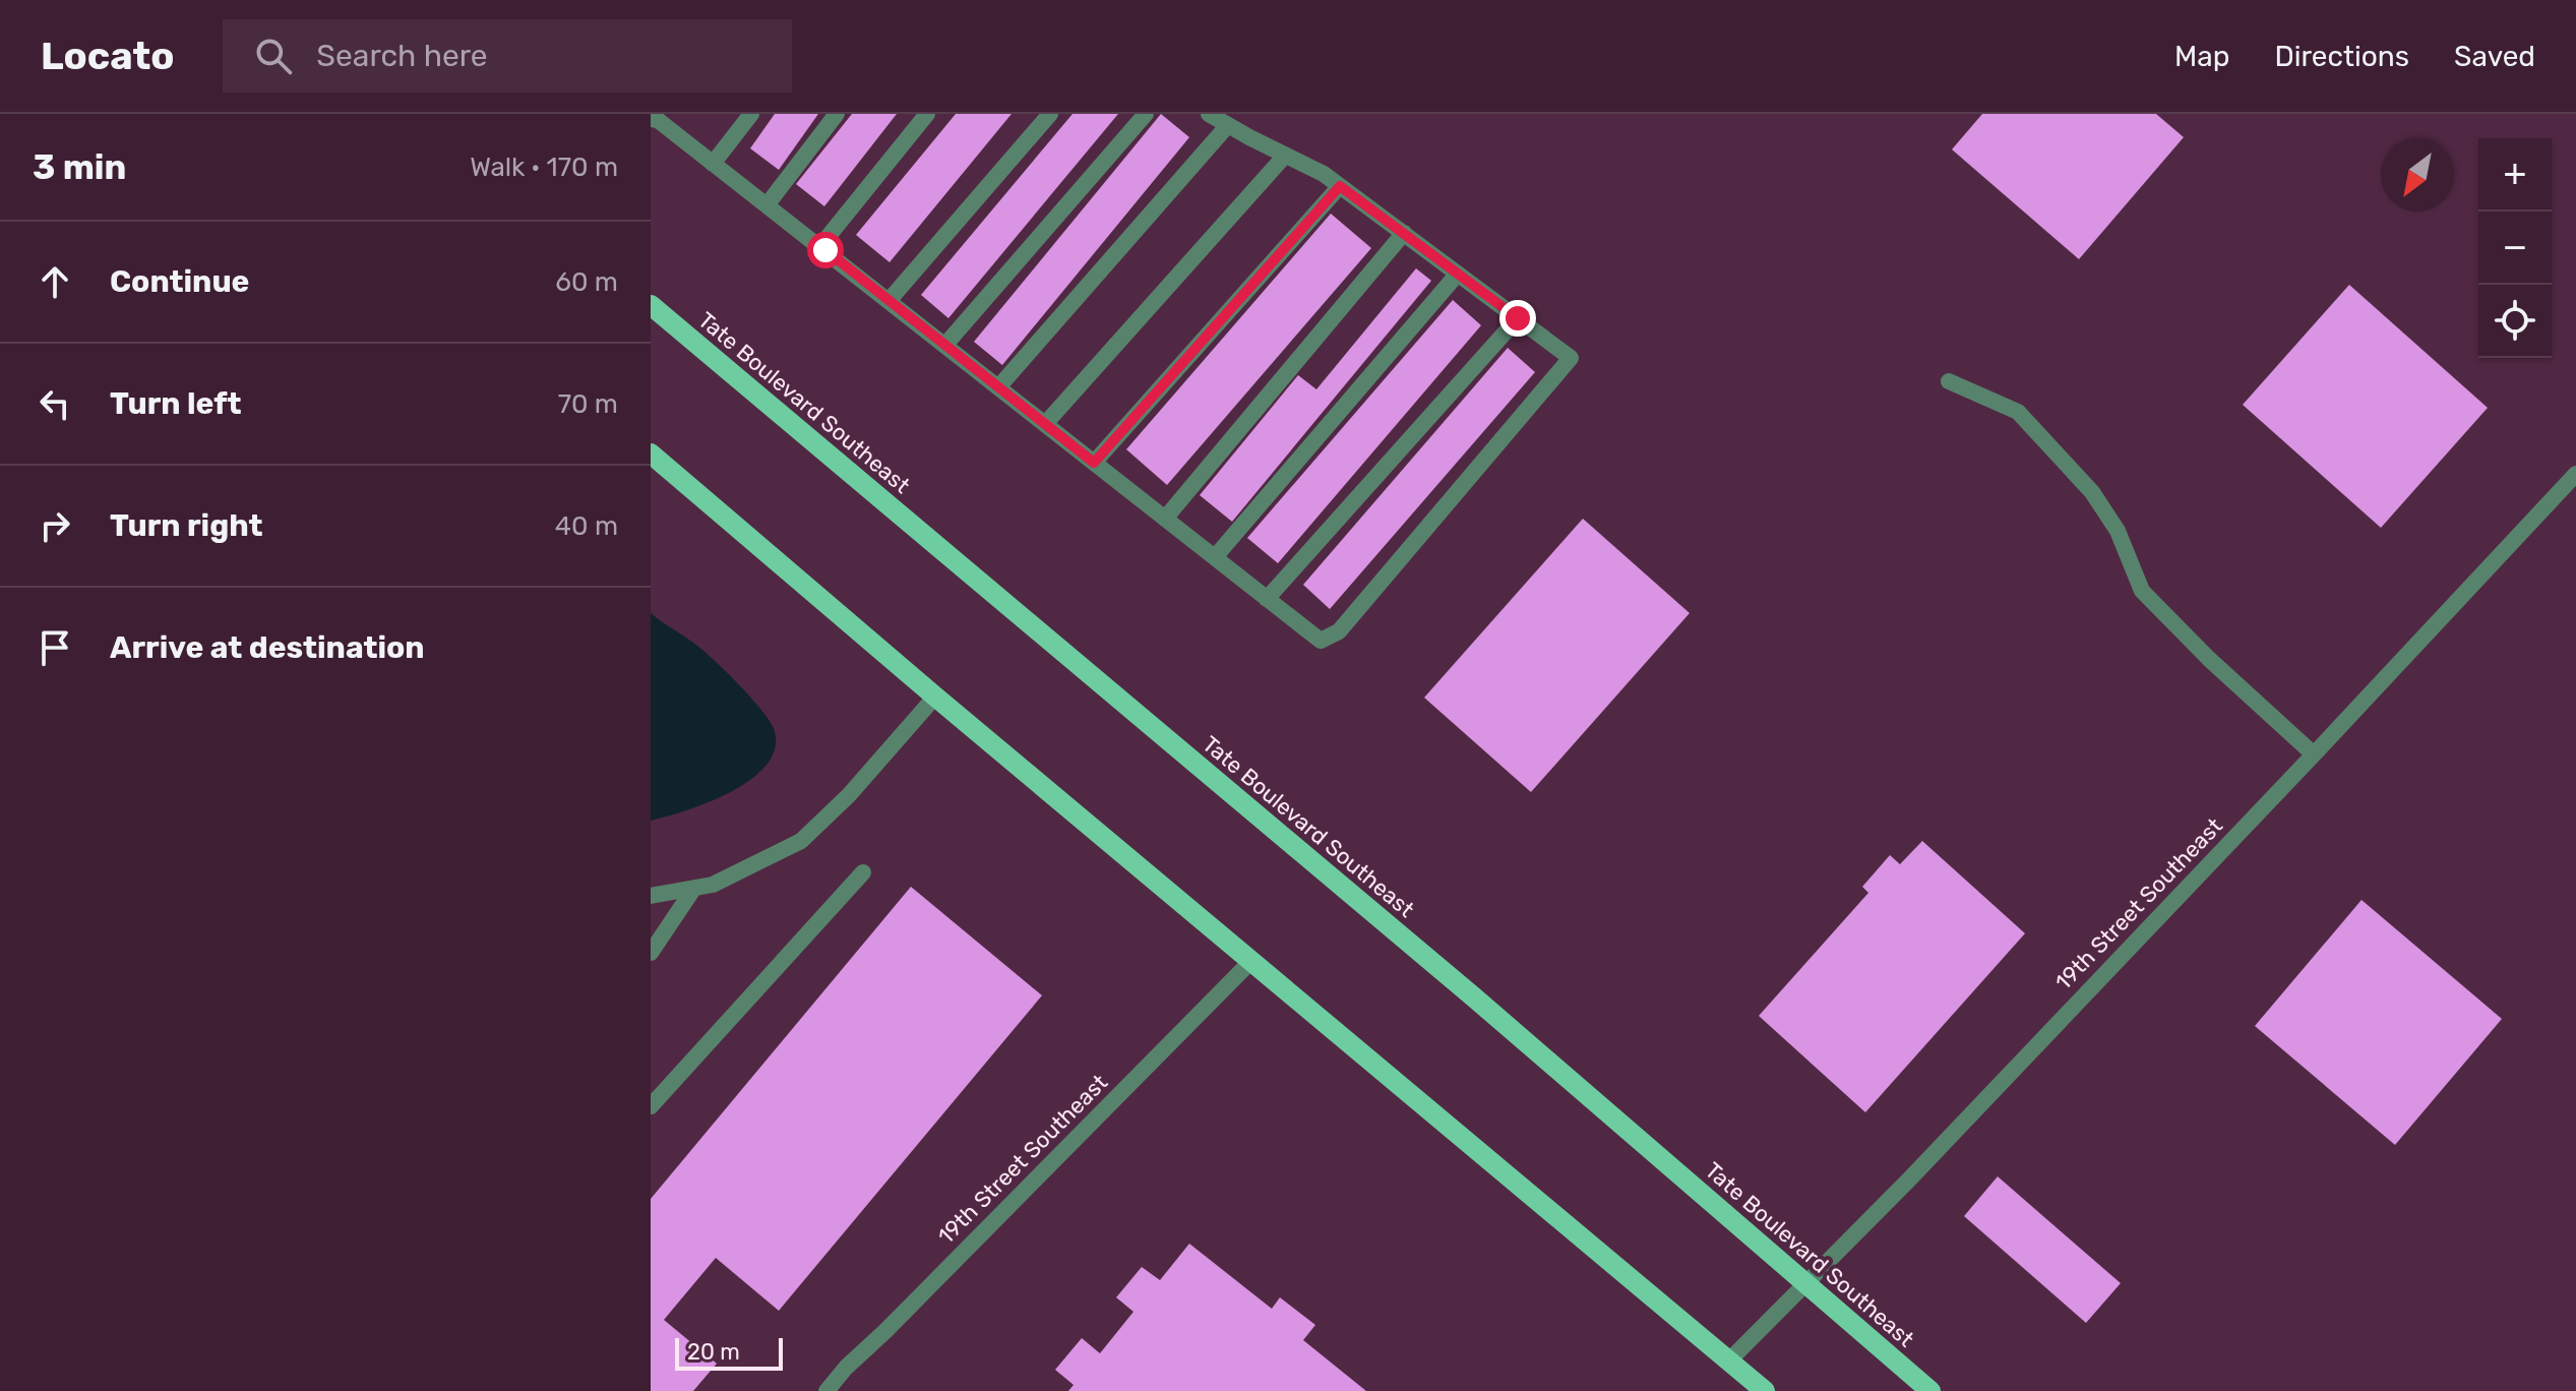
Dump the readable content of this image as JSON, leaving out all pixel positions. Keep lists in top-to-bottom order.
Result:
{
  "streets": {
    "main road": ["Tate Boulevard Southeast"],
    "street": ["19th Street Southeast"]
  },
  "crossings": [
    ["Tate Boulevard Southeast", "19th Street Southeast"]
  ],
  "scale_bar": "20 m",
  "north": "bottom left",
  "page": {
    "header": "Locato",
    "search": "Search here",
    "nav": ["Map", "Directions", "Saved"],
    "heading": ["3 min", "Walk · 170 m"],
    "map_buttons": ["+", "−"],
    "list": [
      ["Continue", "60 m"],
      ["Turn left", "70 m"],
      ["Turn right", "40 m"],
      "Arrive at destination"
    ],
    "scale": "20 m"
  }
}
